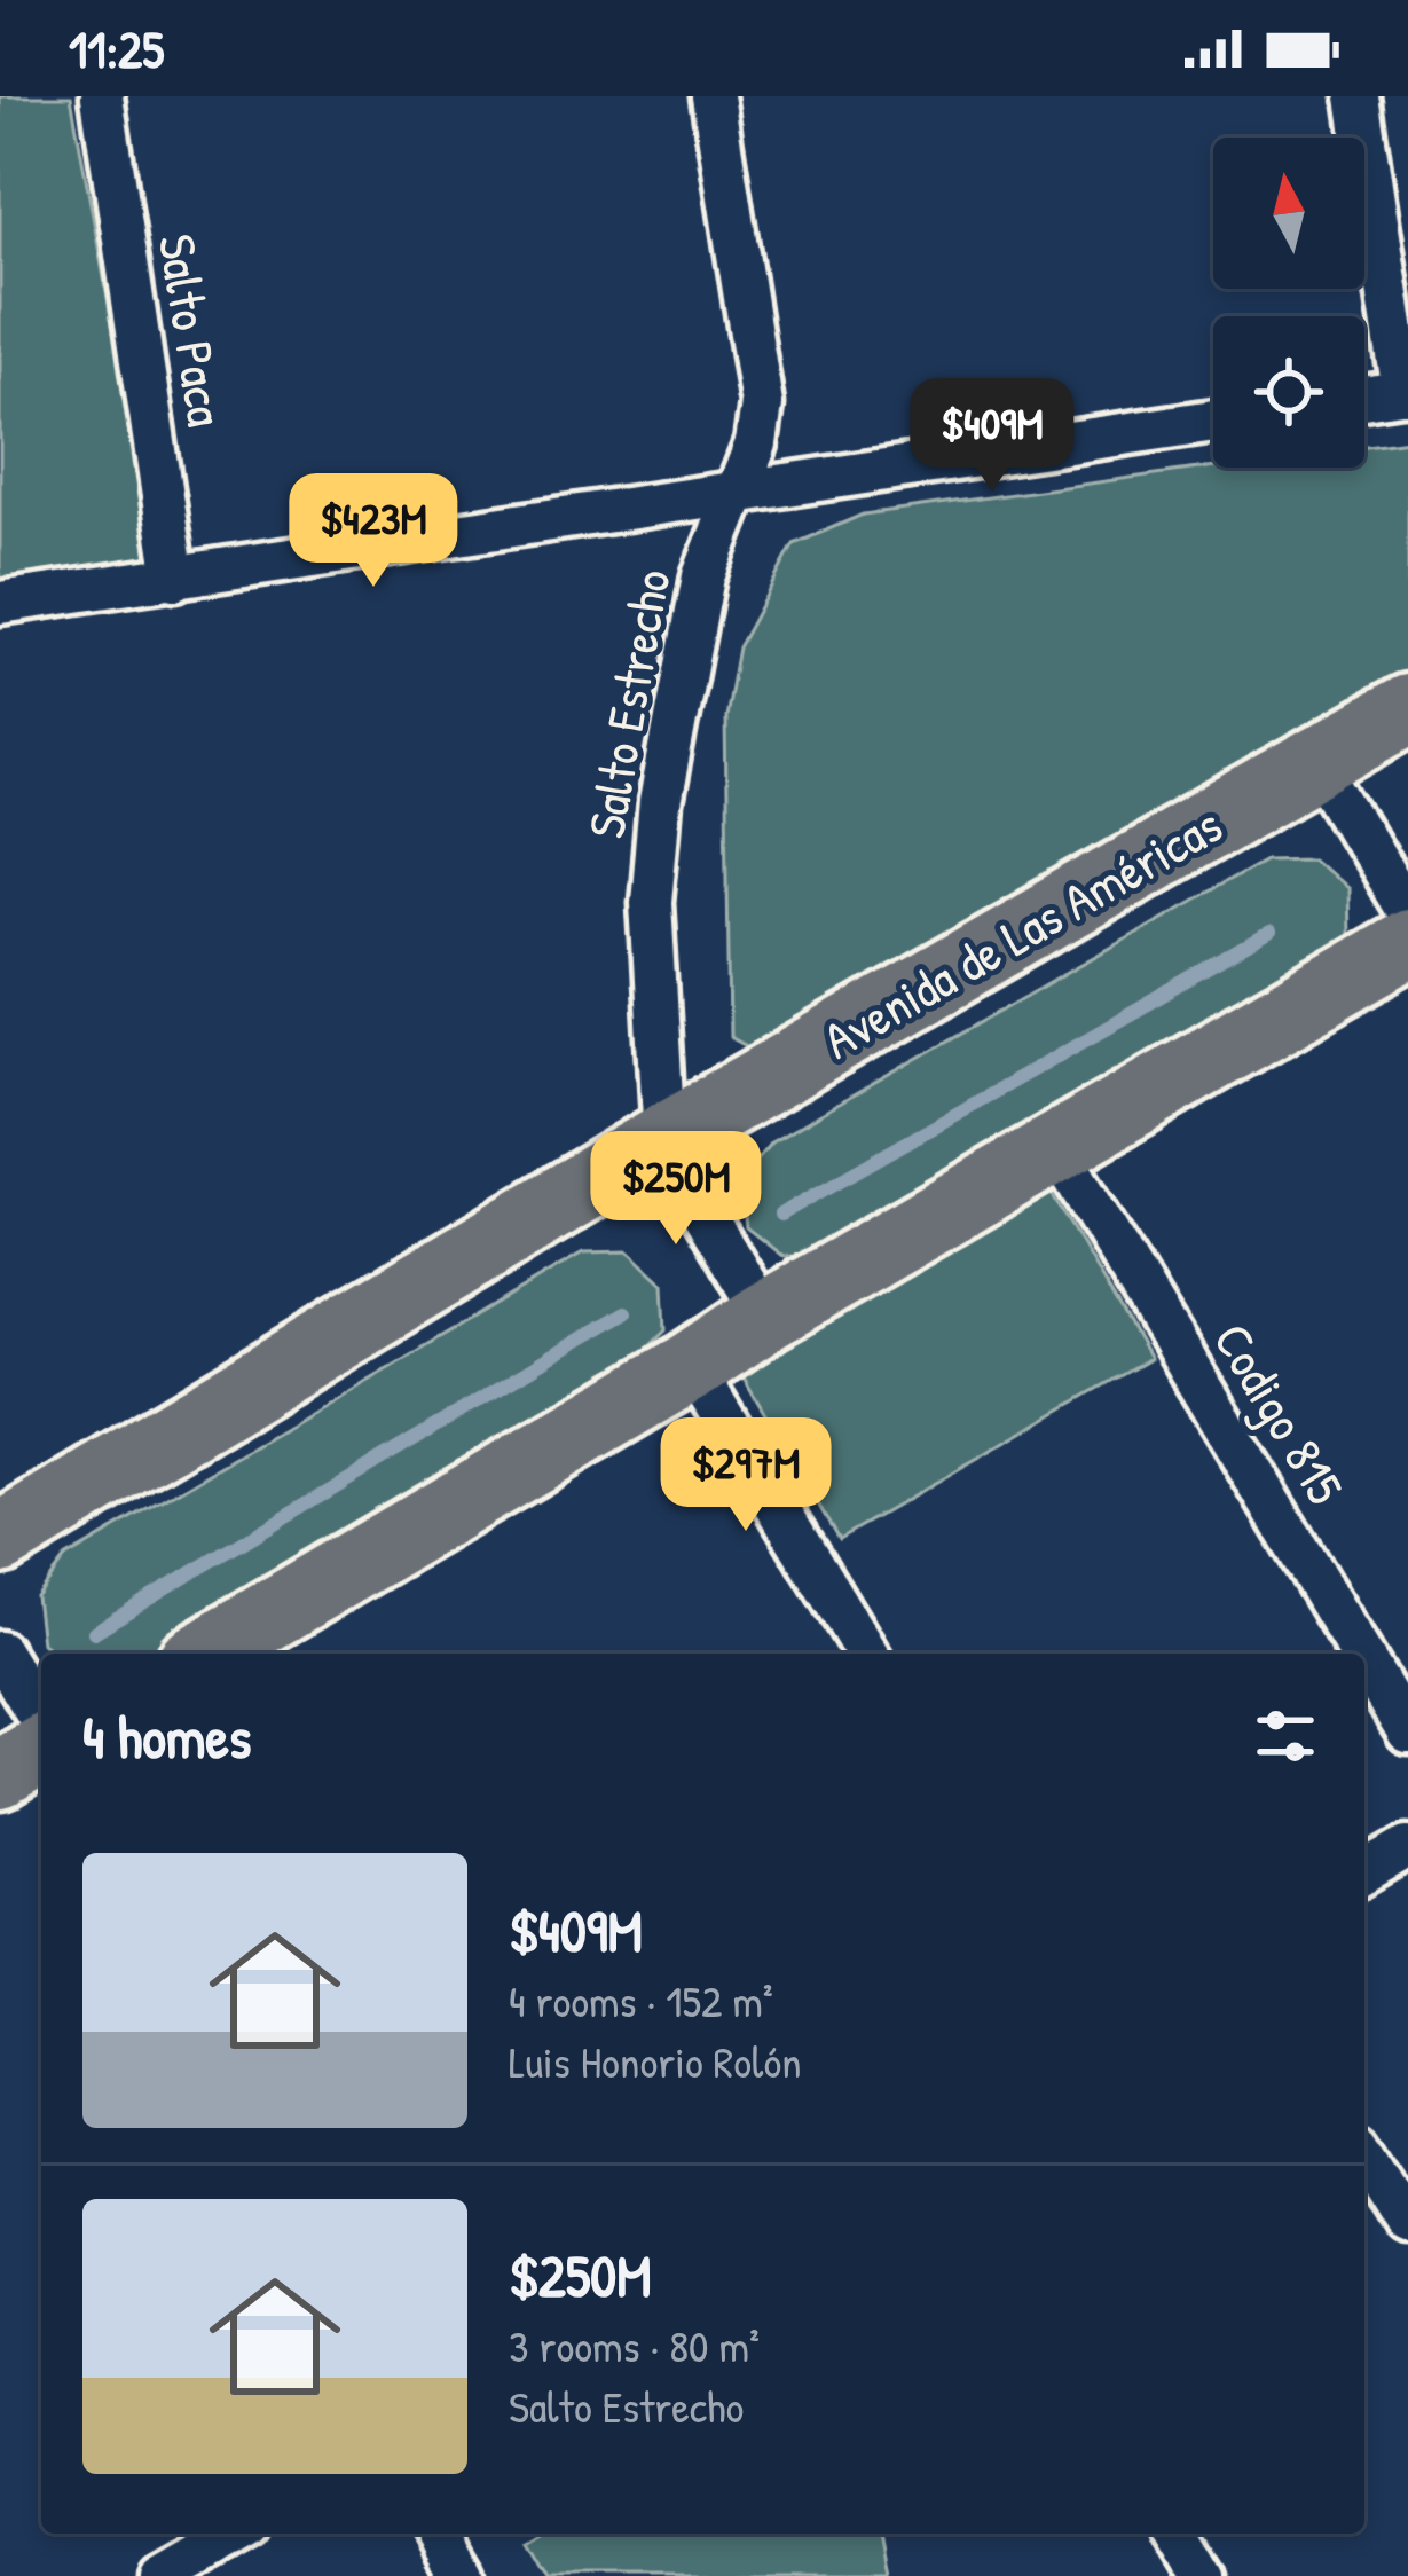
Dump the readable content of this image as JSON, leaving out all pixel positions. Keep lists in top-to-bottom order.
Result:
{
  "streets": {
    "main road": ["Avenida de Las Américas"],
    "street": ["Salto Paca", "Salto Estrecho", "Codigo 815"]
  },
  "crossings": [
    ["Salto Estrecho", "Avenida de Las Américas"]
  ],
  "north": "top",
  "page": {
    "status": "11:25",
    "price": [
      "$409M",
      "$423M",
      "$250M",
      "$297M"
    ],
    "heading": "4 homes",
    "list": [
      {
        "name": "$409M",
        "note": "4 rooms · 152 m² · Luis Honorio Rolón"
      },
      {
        "name": "$250M",
        "note": "3 rooms · 80 m² · Salto Estrecho"
      }
    ]
  }
}
